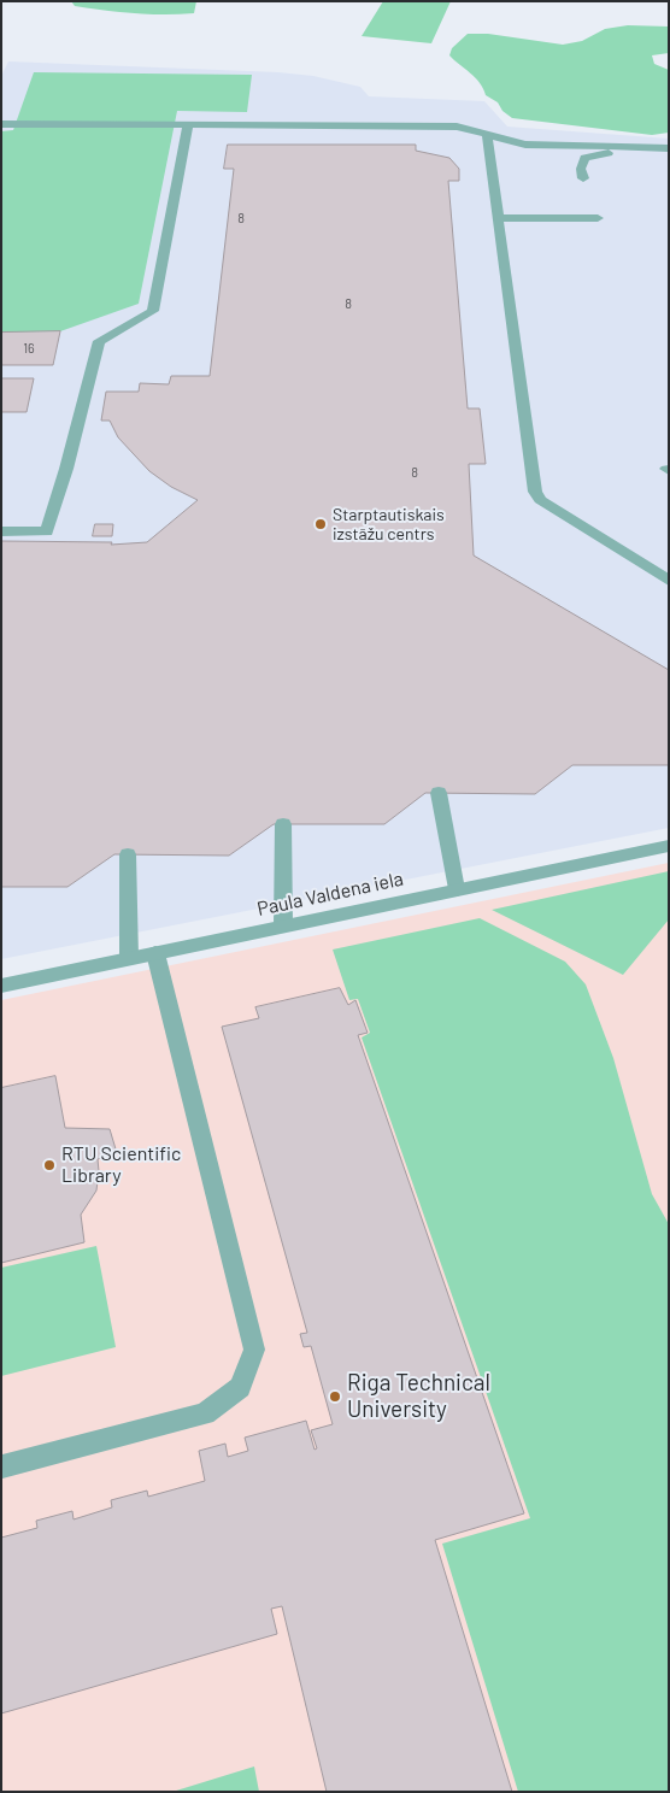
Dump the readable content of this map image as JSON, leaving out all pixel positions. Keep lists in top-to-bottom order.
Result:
{
  "streets": {
    "street": ["Paula Valdena iela"]
  },
  "places": ["Starptautiskais izstāžu centrs", "RTU Scientific Library", "Riga Technical University"],
  "house_numbers": [
    "8",
    "8",
    "16",
    "8"
  ]
}
